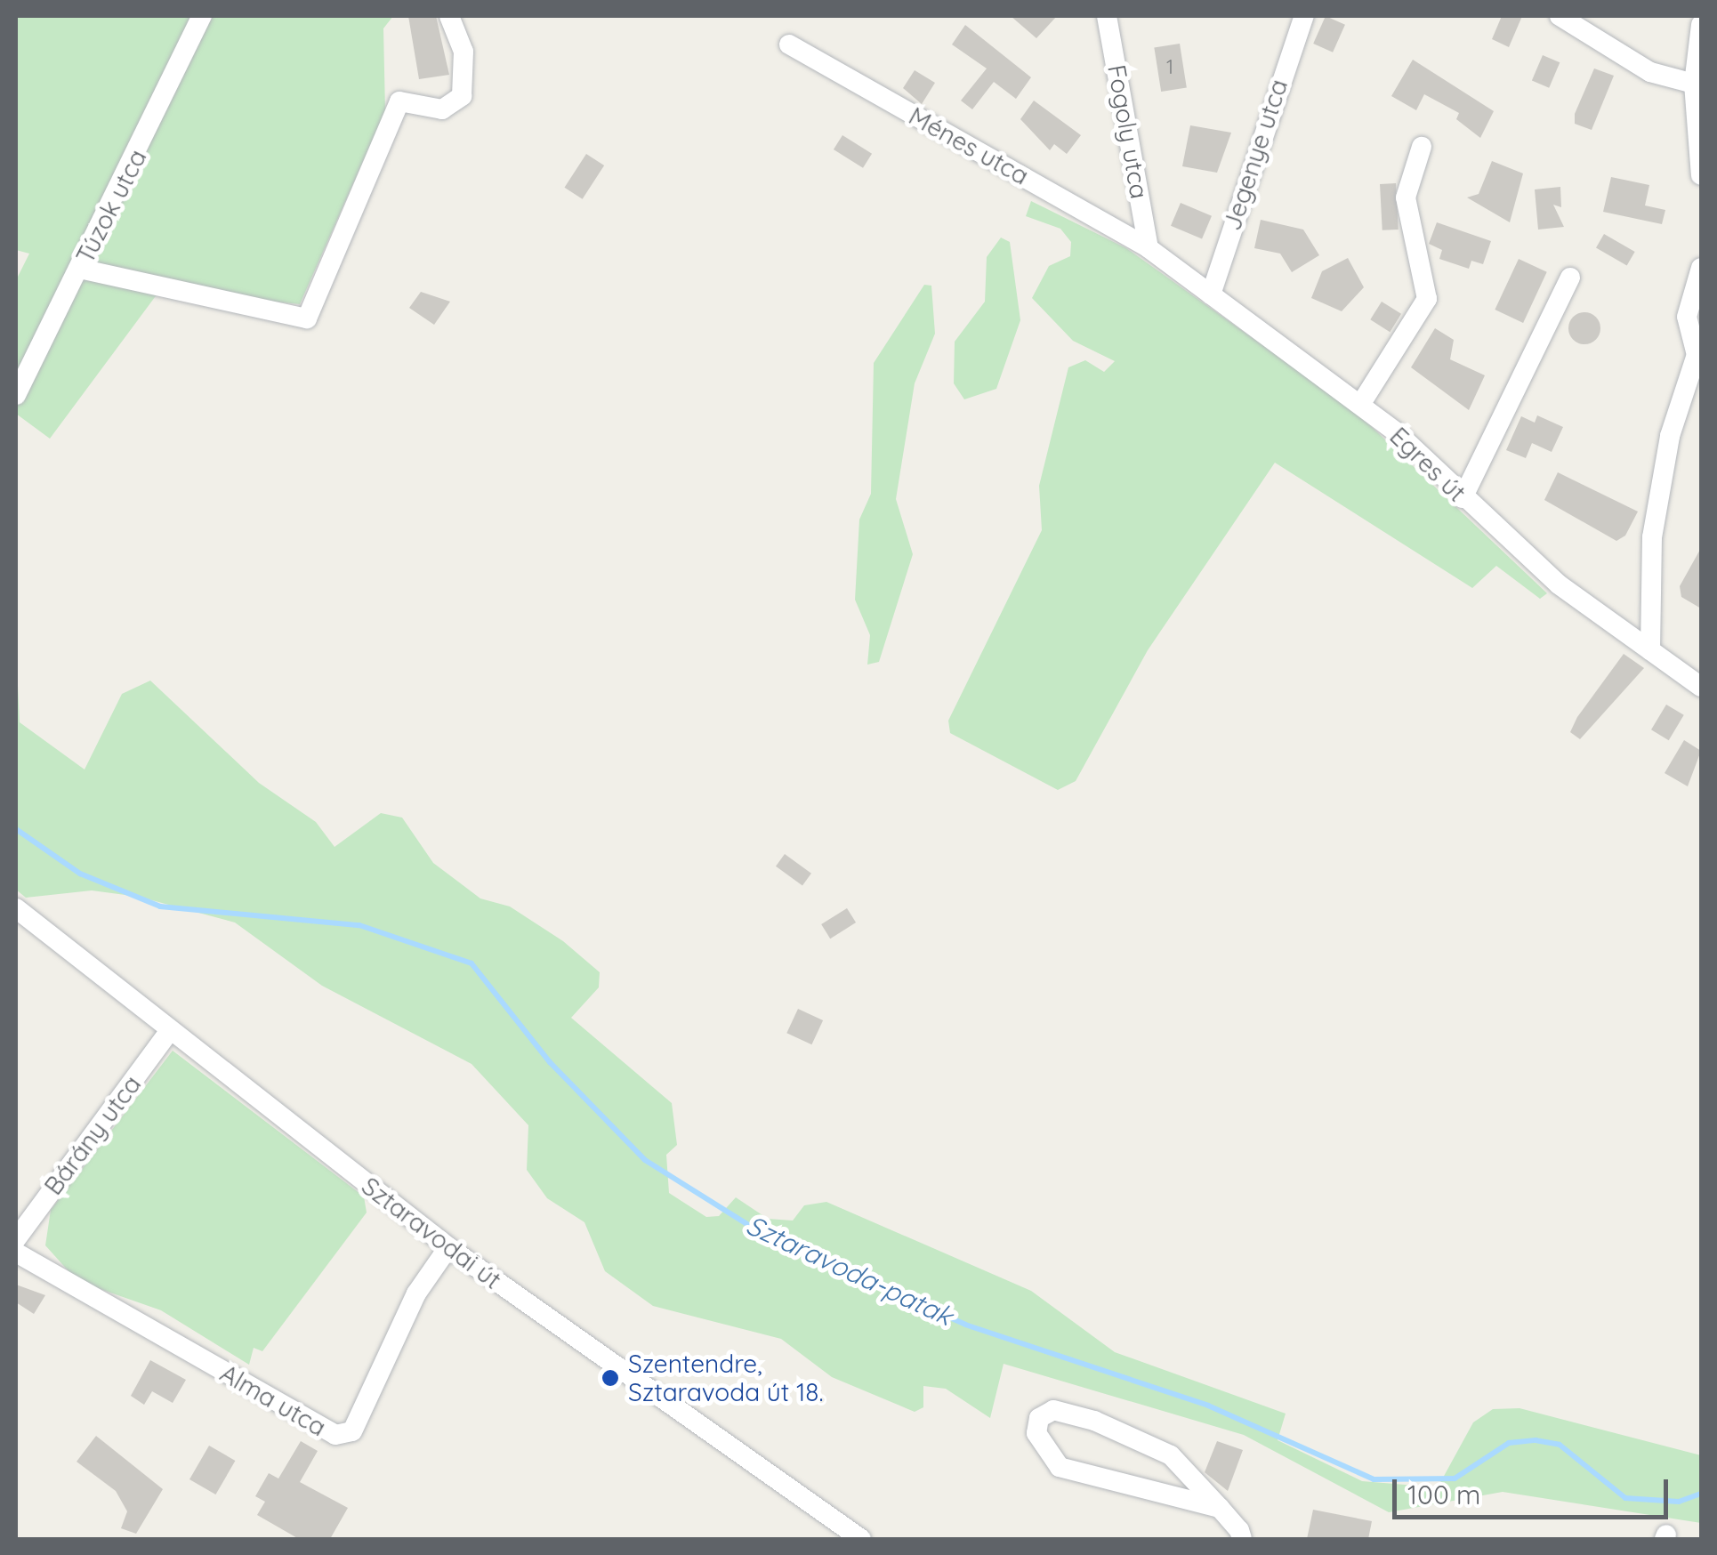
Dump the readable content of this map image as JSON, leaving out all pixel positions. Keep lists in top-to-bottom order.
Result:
{
  "streets": {
    "street": [
      "Fogoly utca",
      "Ménes utca",
      "Jegenye utca",
      "Túzok utca",
      "Egres út",
      "Bárány utca",
      "Sztaravodai út",
      "Alma utca"
    ]
  },
  "crossings": [
    ["Fogoly utca", "Ménes utca"],
    ["Fogoly utca", "Egres út"],
    ["Ménes utca", "Egres út"],
    ["Jegenye utca", "Egres út"],
    ["Bárány utca", "Sztaravodai út"],
    ["Sztaravodai út", "Alma utca"]
  ],
  "water": ["Sztaravoda-patak"],
  "places": ["Szentendre, Sztaravoda út 18."],
  "house_numbers": ["1"],
  "scale_bar": "100 m"
}
